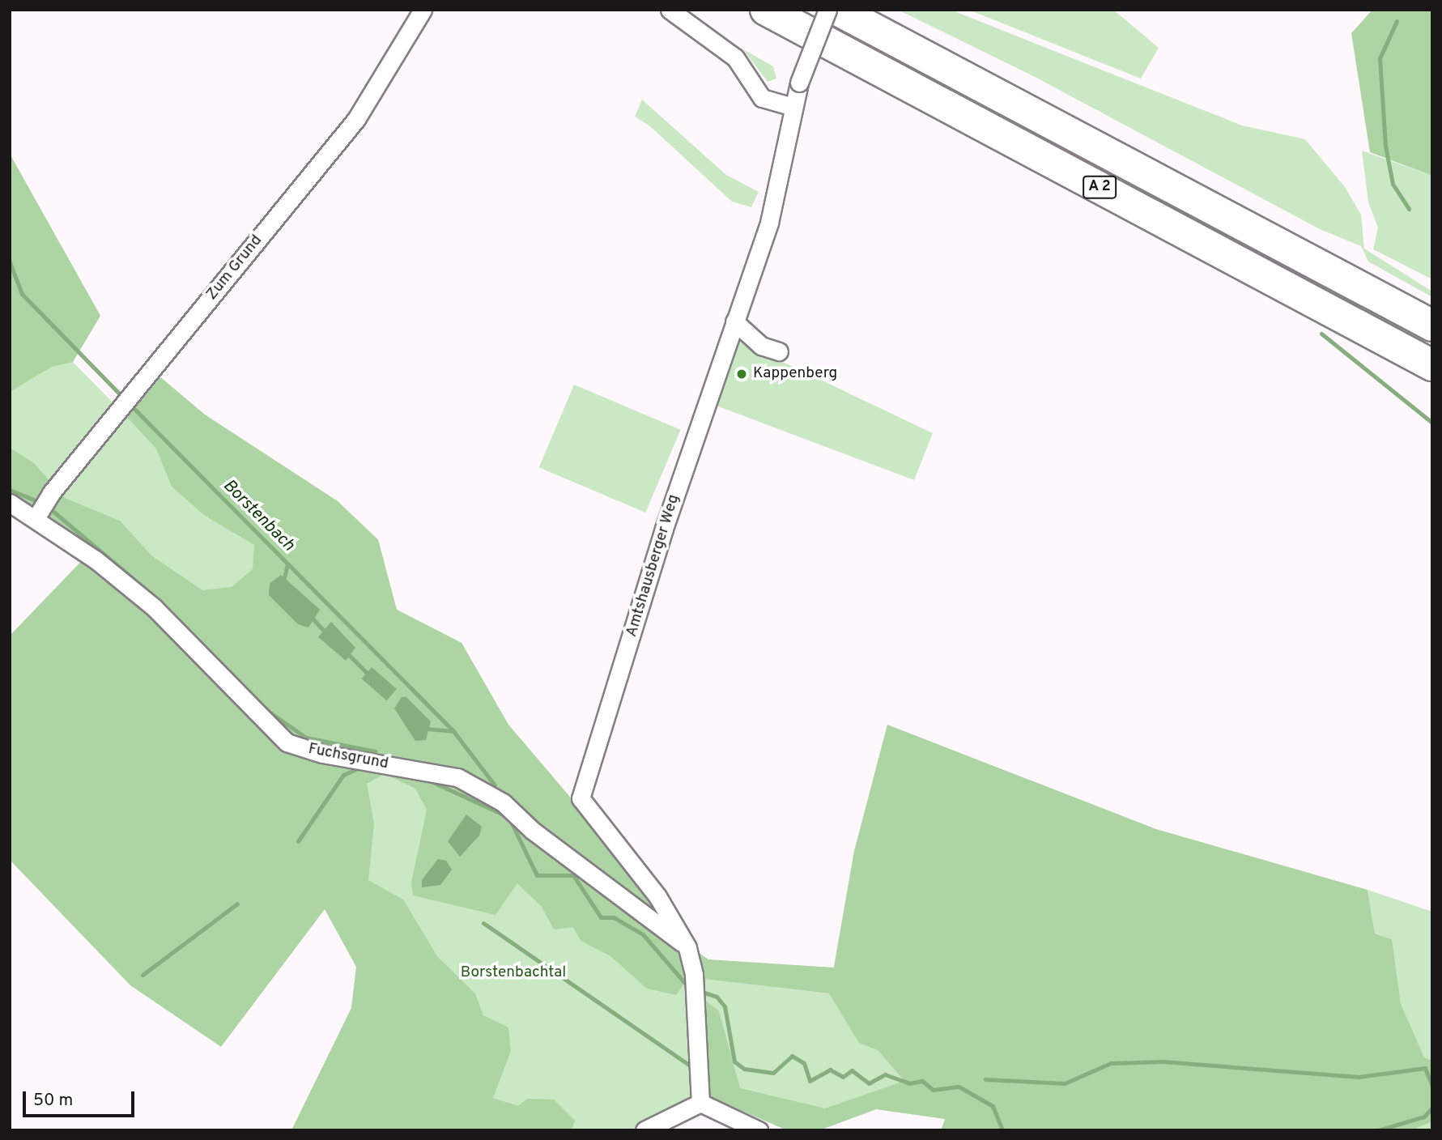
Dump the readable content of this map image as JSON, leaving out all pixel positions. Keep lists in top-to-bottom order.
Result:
{
  "streets": {
    "highway": ["A 2"],
    "street": ["Zum Grund", "Amtshausberger Weg", "Fuchsgrund"]
  },
  "crossings": [
    ["Zum Grund", "Fuchsgrund"],
    ["Amtshausberger Weg", "Fuchsgrund"]
  ],
  "water": ["Borstenbach"],
  "parks": ["Borstenbachtal"],
  "places": ["Kappenberg"],
  "scale_bar": "50 m"
}
